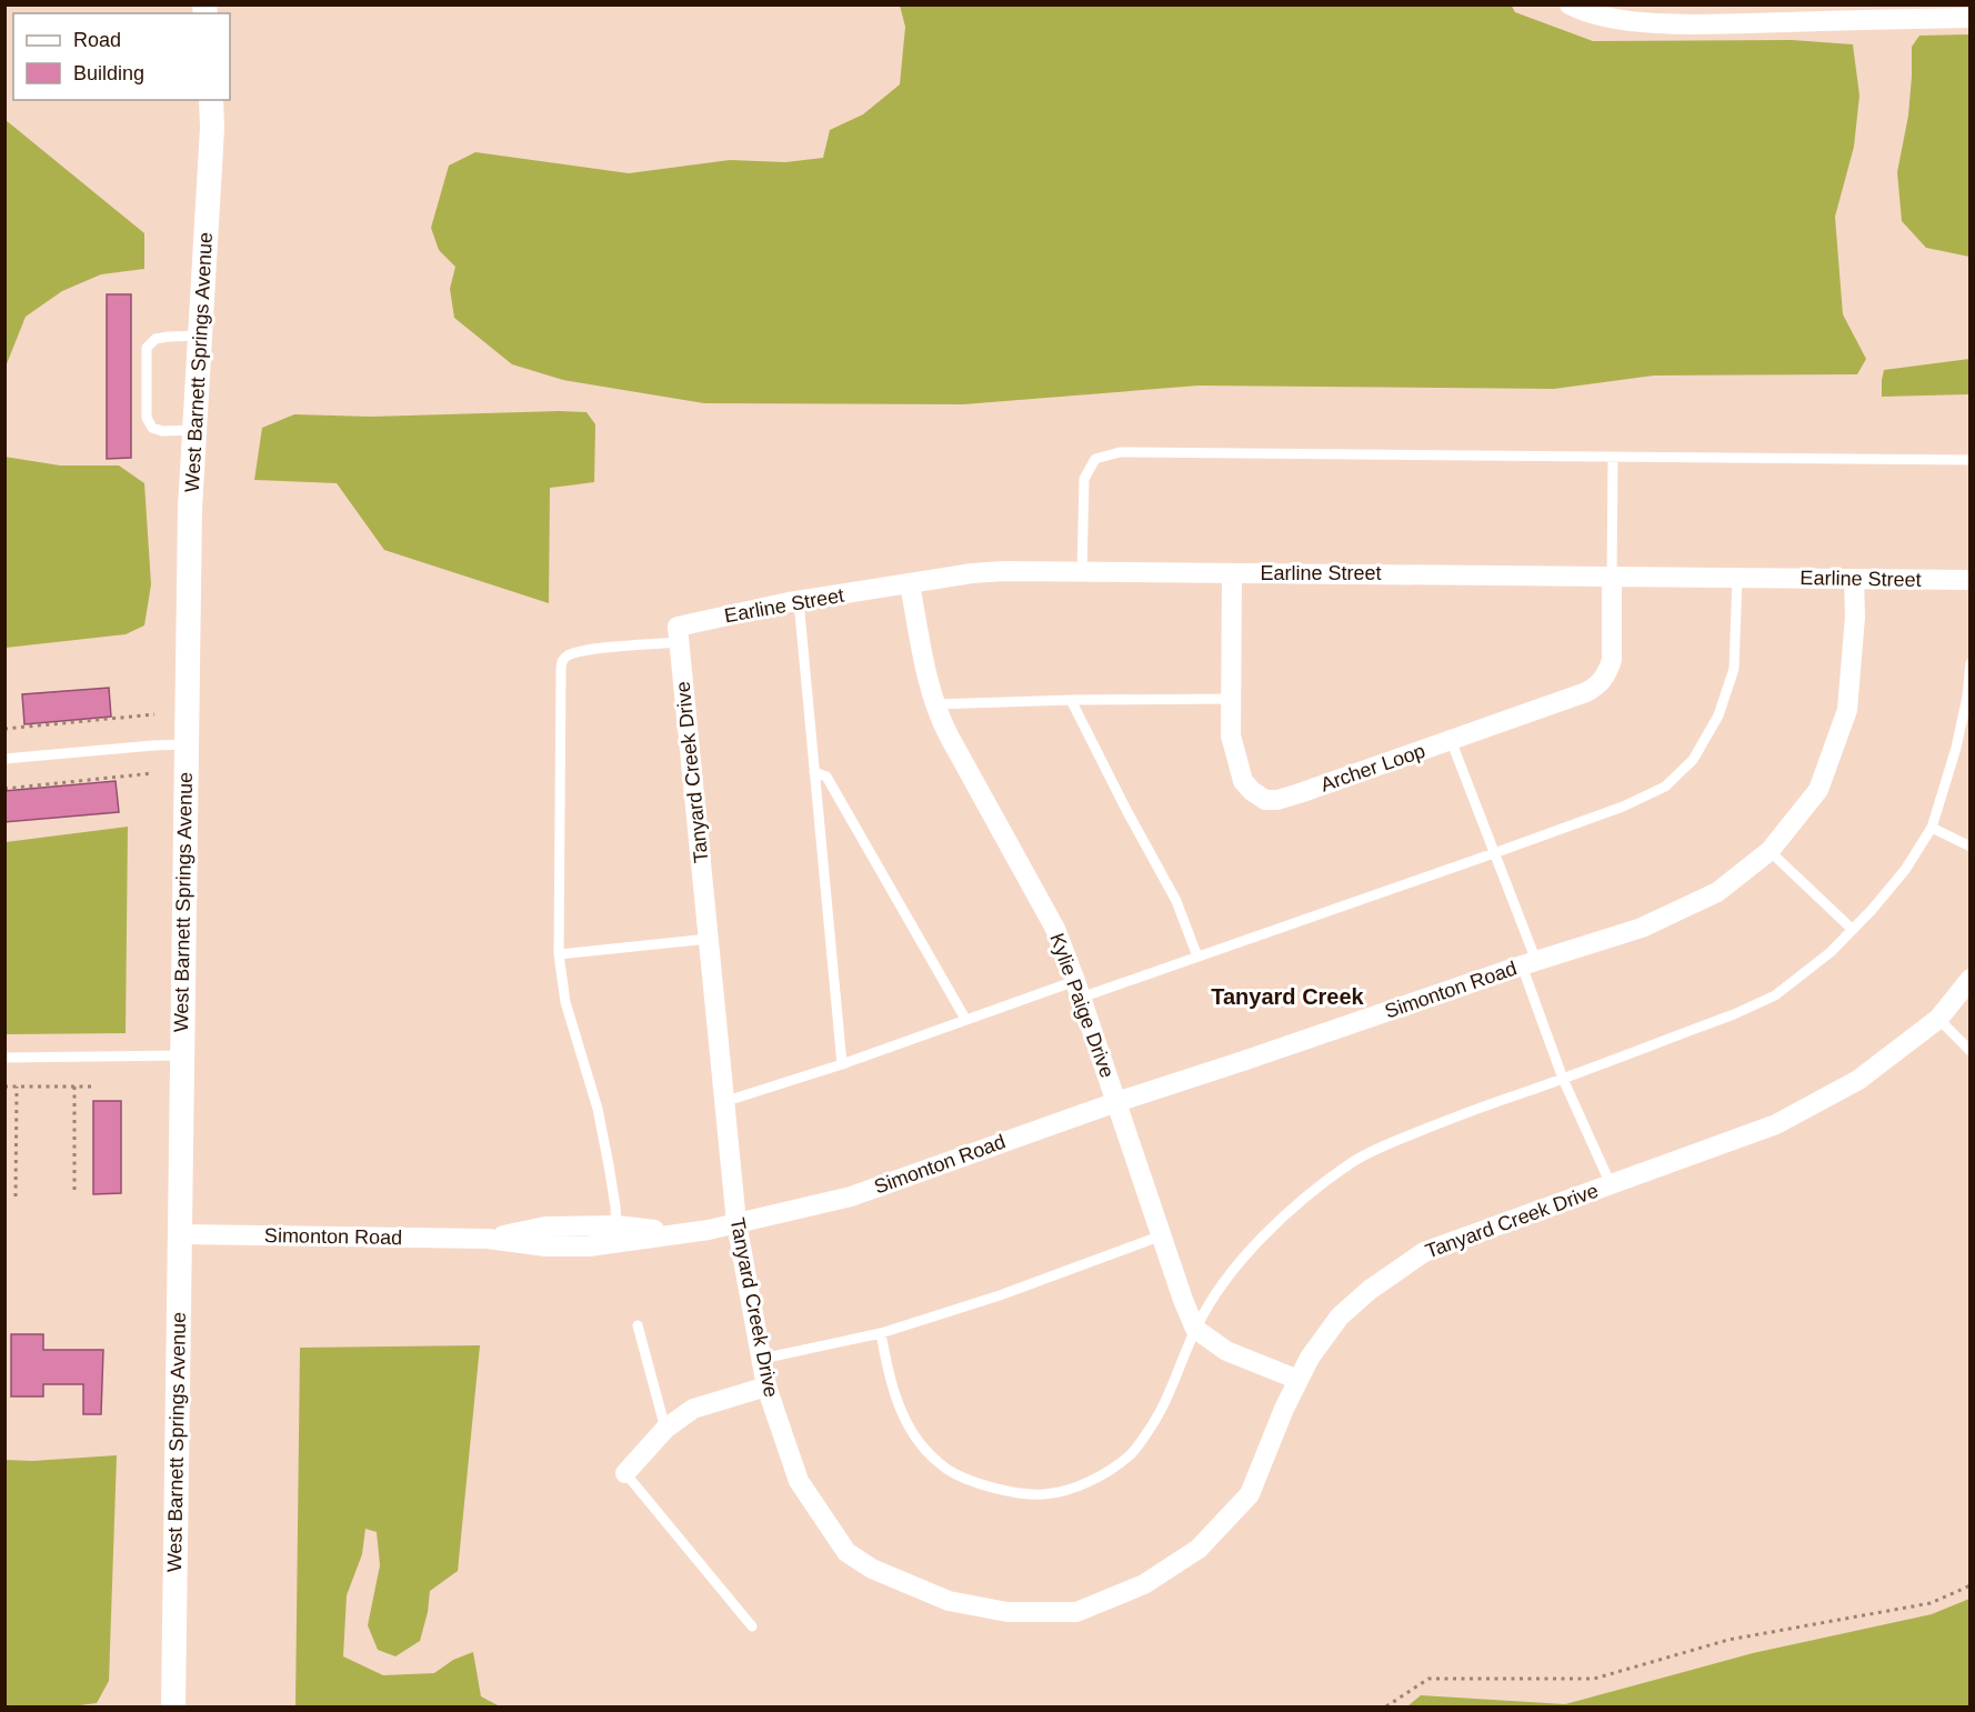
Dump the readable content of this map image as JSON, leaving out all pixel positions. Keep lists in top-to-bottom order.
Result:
{
  "streets": {
    "street": [
      "West Barnett Springs Avenue",
      "Earline Street",
      "Archer Loop",
      "Tanyard Creek Drive",
      "Simonton Road",
      "Kylie Paige Drive"
    ]
  },
  "crossings": [
    ["West Barnett Springs Avenue", "Simonton Road"],
    ["Earline Street", "Archer Loop"],
    ["Earline Street", "Tanyard Creek Drive"],
    ["Earline Street", "Simonton Road"],
    ["Earline Street", "Kylie Paige Drive"],
    ["Tanyard Creek Drive", "Simonton Road"],
    ["Simonton Road", "Kylie Paige Drive"]
  ],
  "districts": ["Tanyard Creek"],
  "legend": ["Road", "Building"]
}
